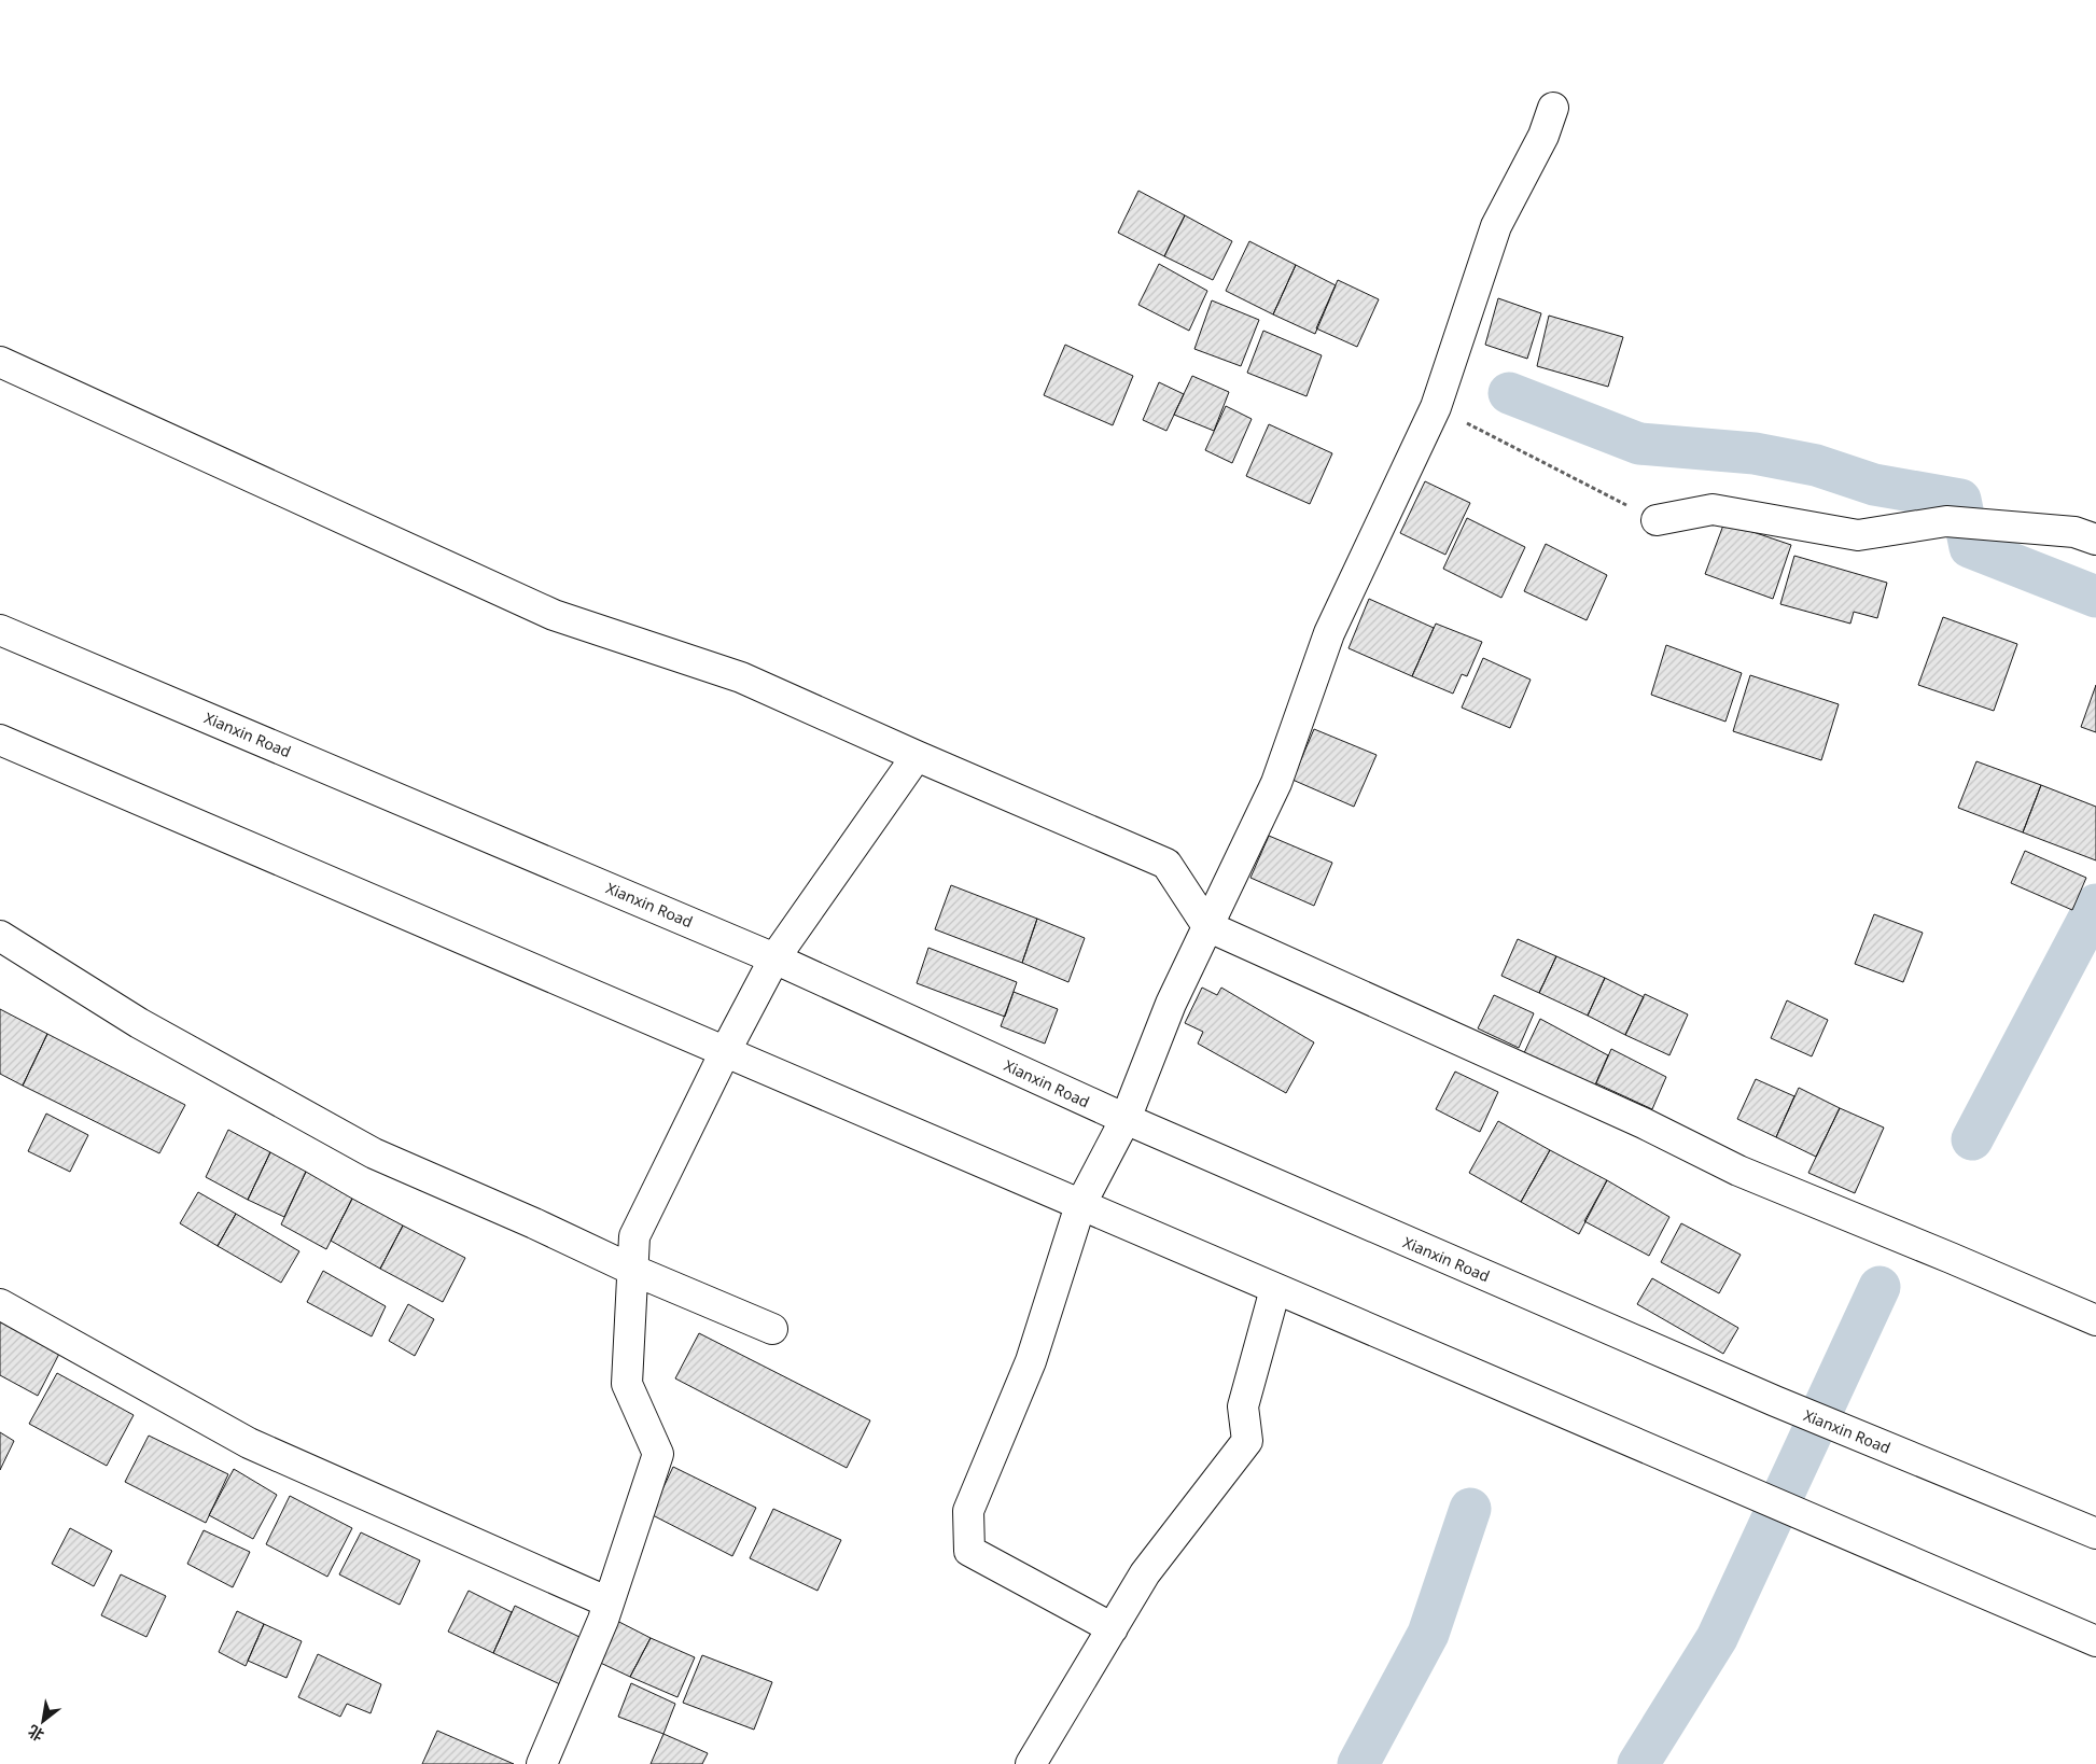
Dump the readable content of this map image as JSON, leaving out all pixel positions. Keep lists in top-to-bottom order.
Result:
{
  "streets": {
    "main road": ["Xianxin Road"]
  },
  "north": "bottom left"
}
